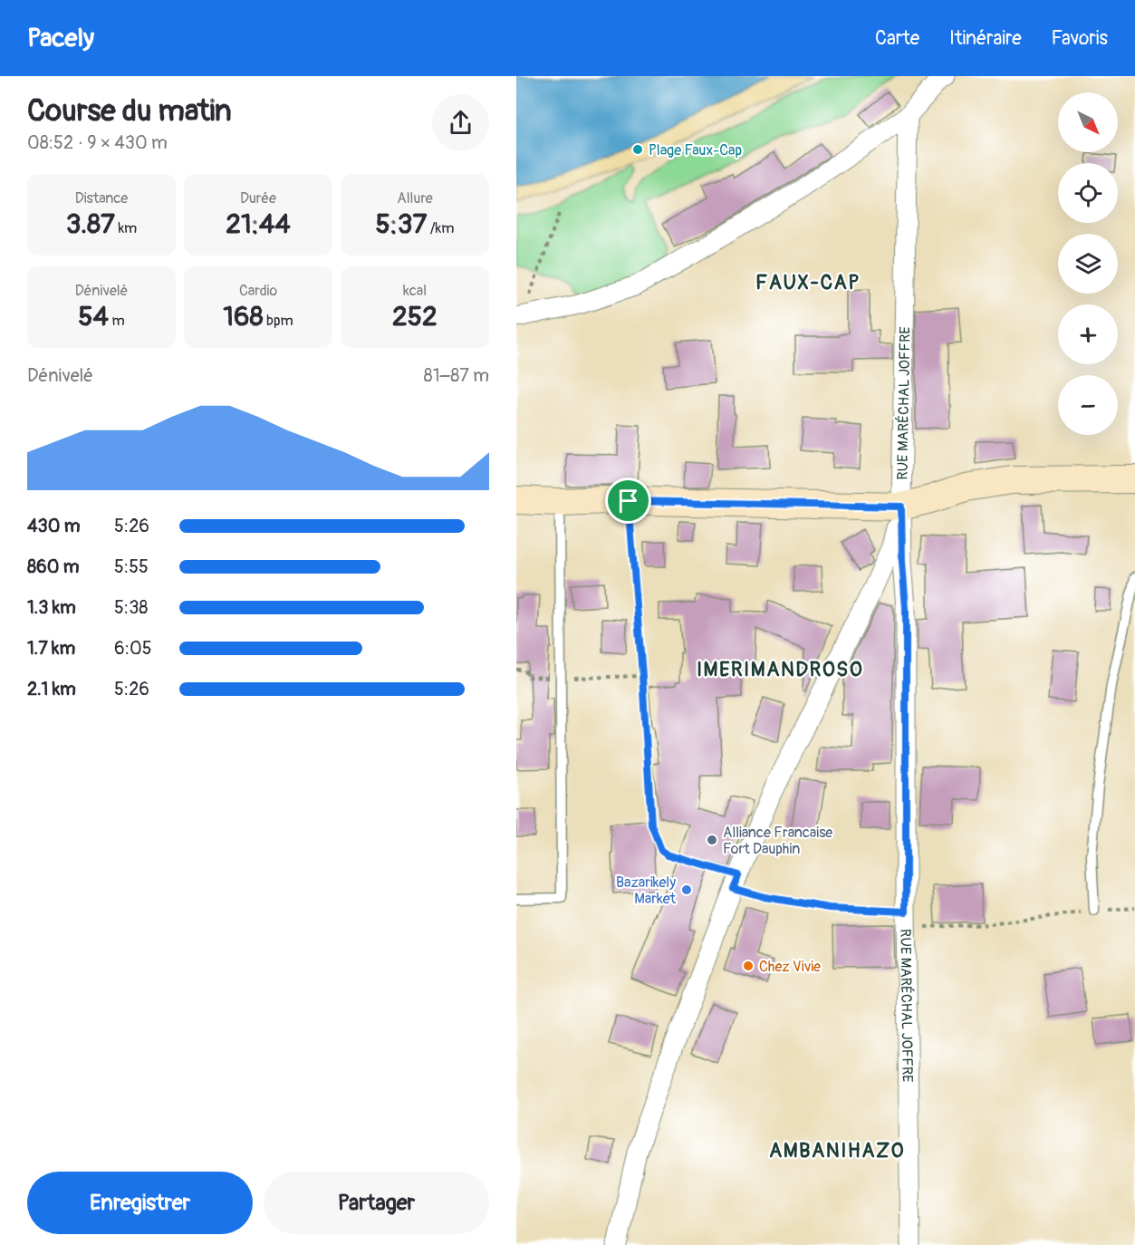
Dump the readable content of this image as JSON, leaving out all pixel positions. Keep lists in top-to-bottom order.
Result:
{
  "streets": {
    "street": ["RUE MARÉCHAL JOFFRE"]
  },
  "districts": ["FAUX-CAP", "IMERIMANDROSO", "AMBANIHAZO"],
  "places": [
    "Plage Faux-Cap",
    "Alliance Francaise Fort Dauphin",
    "Bazarikely Market",
    "Chez Vivie"
  ],
  "north": "bottom right",
  "page": {
    "header": "Pacely",
    "nav": ["Carte", "Itinéraire", "Favoris"],
    "heading": ["Course du matin", "08:52 · 9 × 430 m"],
    "map_buttons": ["+", "−"],
    "stats": [
      ["Distance", "3.87 km"],
      ["Durée", "21:44"],
      ["Allure", "5:37 /km"],
      ["Dénivelé", "54 m"],
      ["Cardio", "168 bpm"],
      ["kcal", "252"]
    ],
    "chart": ["Dénivelé", "81–87 m"],
    "list": [
      {
        "name": "430 m",
        "note": "5:26"
      },
      {
        "name": "860 m",
        "note": "5:55"
      },
      {
        "name": "1.3 km",
        "note": "5:38"
      },
      {
        "name": "1.7 km",
        "note": "6:05"
      },
      {
        "name": "2.1 km",
        "note": "5:26"
      }
    ],
    "buttons": ["Enregistrer", "Partager"]
  }
}
